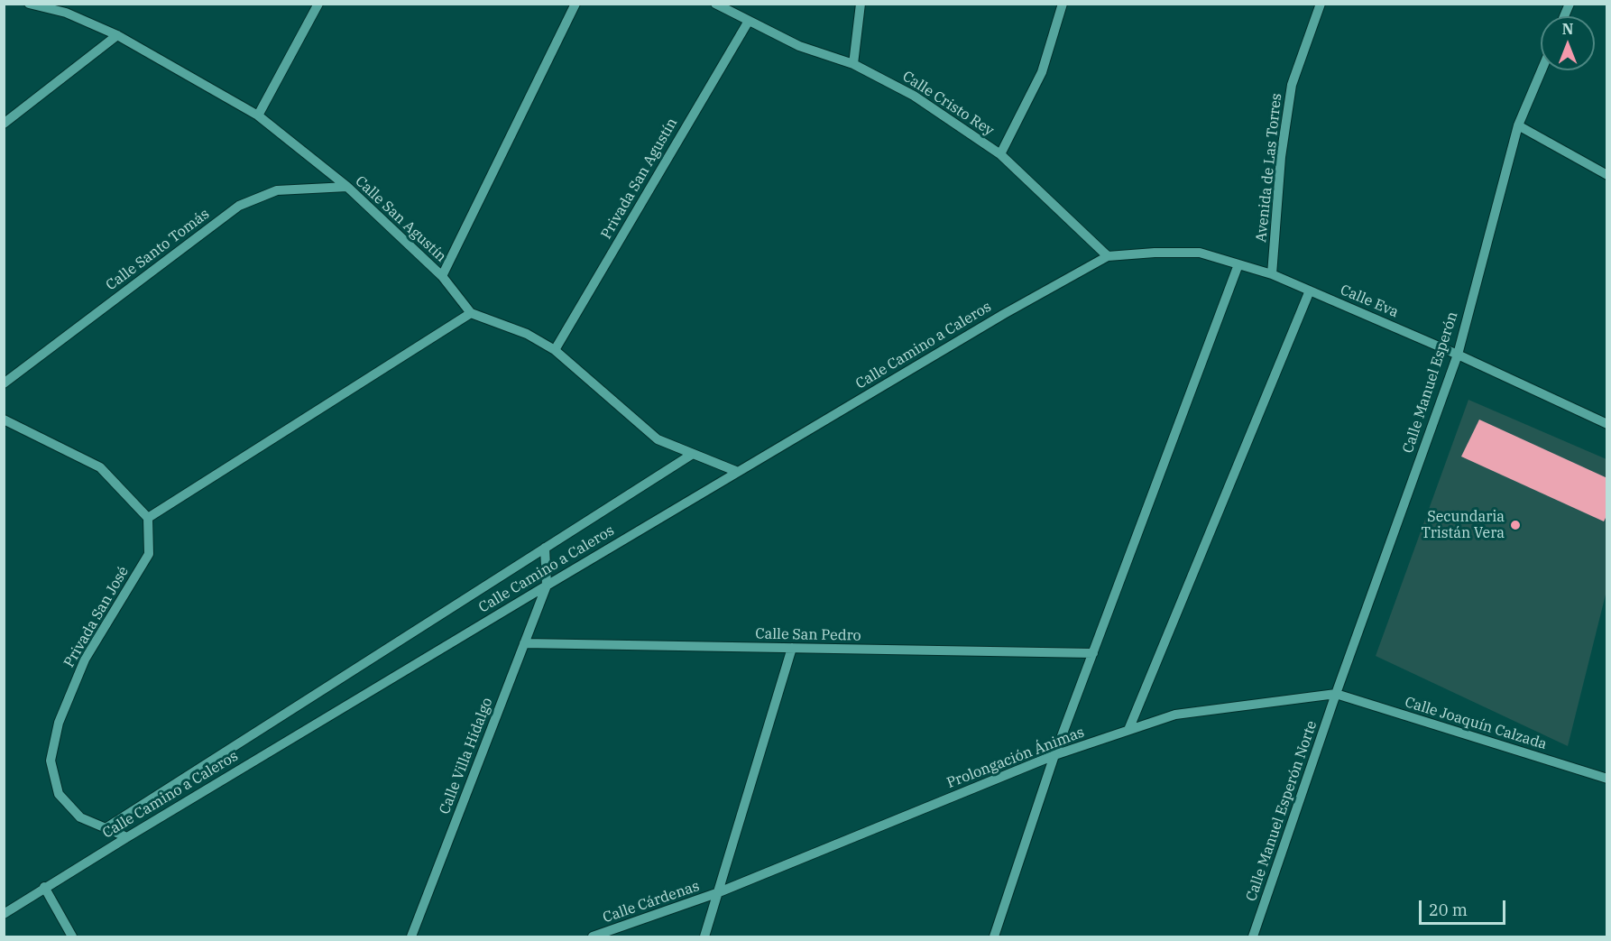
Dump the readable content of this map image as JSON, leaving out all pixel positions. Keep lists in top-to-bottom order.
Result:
{
  "streets": {
    "street": [
      "Calle Cristo Rey",
      "Avenida de Las Torres",
      "Privada San Agustín",
      "Calle San Agustín",
      "Calle Santo Tomás",
      "Calle Eva",
      "Calle Camino a Caleros",
      "Calle Manuel Esperón",
      "Privada San José",
      "Calle San Pedro",
      "Calle Joaquín Calzada",
      "Calle Villa Hidalgo",
      "Prolongación Ánimas",
      "Calle Manuel Esperón Norte",
      "Calle Cárdenas"
    ]
  },
  "crossings": [
    ["Calle Cristo Rey", "Privada San Agustín"],
    ["Calle Cristo Rey", "Calle Eva"],
    ["Calle Cristo Rey", "Calle Camino a Caleros"],
    ["Avenida de Las Torres", "Calle Eva"],
    ["Calle San Agustín", "Calle Santo Tomás"],
    ["Calle Eva", "Calle Camino a Caleros"],
    ["Calle Eva", "Calle Manuel Esperón"],
    ["Calle Camino a Caleros", "Calle Villa Hidalgo"],
    ["Calle Manuel Esperón", "Calle Joaquín Calzada"],
    ["Calle Manuel Esperón", "Prolongación Ánimas"],
    ["Calle Manuel Esperón", "Calle Manuel Esperón Norte"],
    ["Calle San Pedro", "Calle Villa Hidalgo"],
    ["Calle Joaquín Calzada", "Prolongación Ánimas"],
    ["Calle Joaquín Calzada", "Calle Manuel Esperón Norte"],
    ["Prolongación Ánimas", "Calle Manuel Esperón Norte"],
    ["Prolongación Ánimas", "Calle Cárdenas"]
  ],
  "places": ["Secundaria Tristán Vera"],
  "scale_bar": "20 m",
  "north": "top"
}
